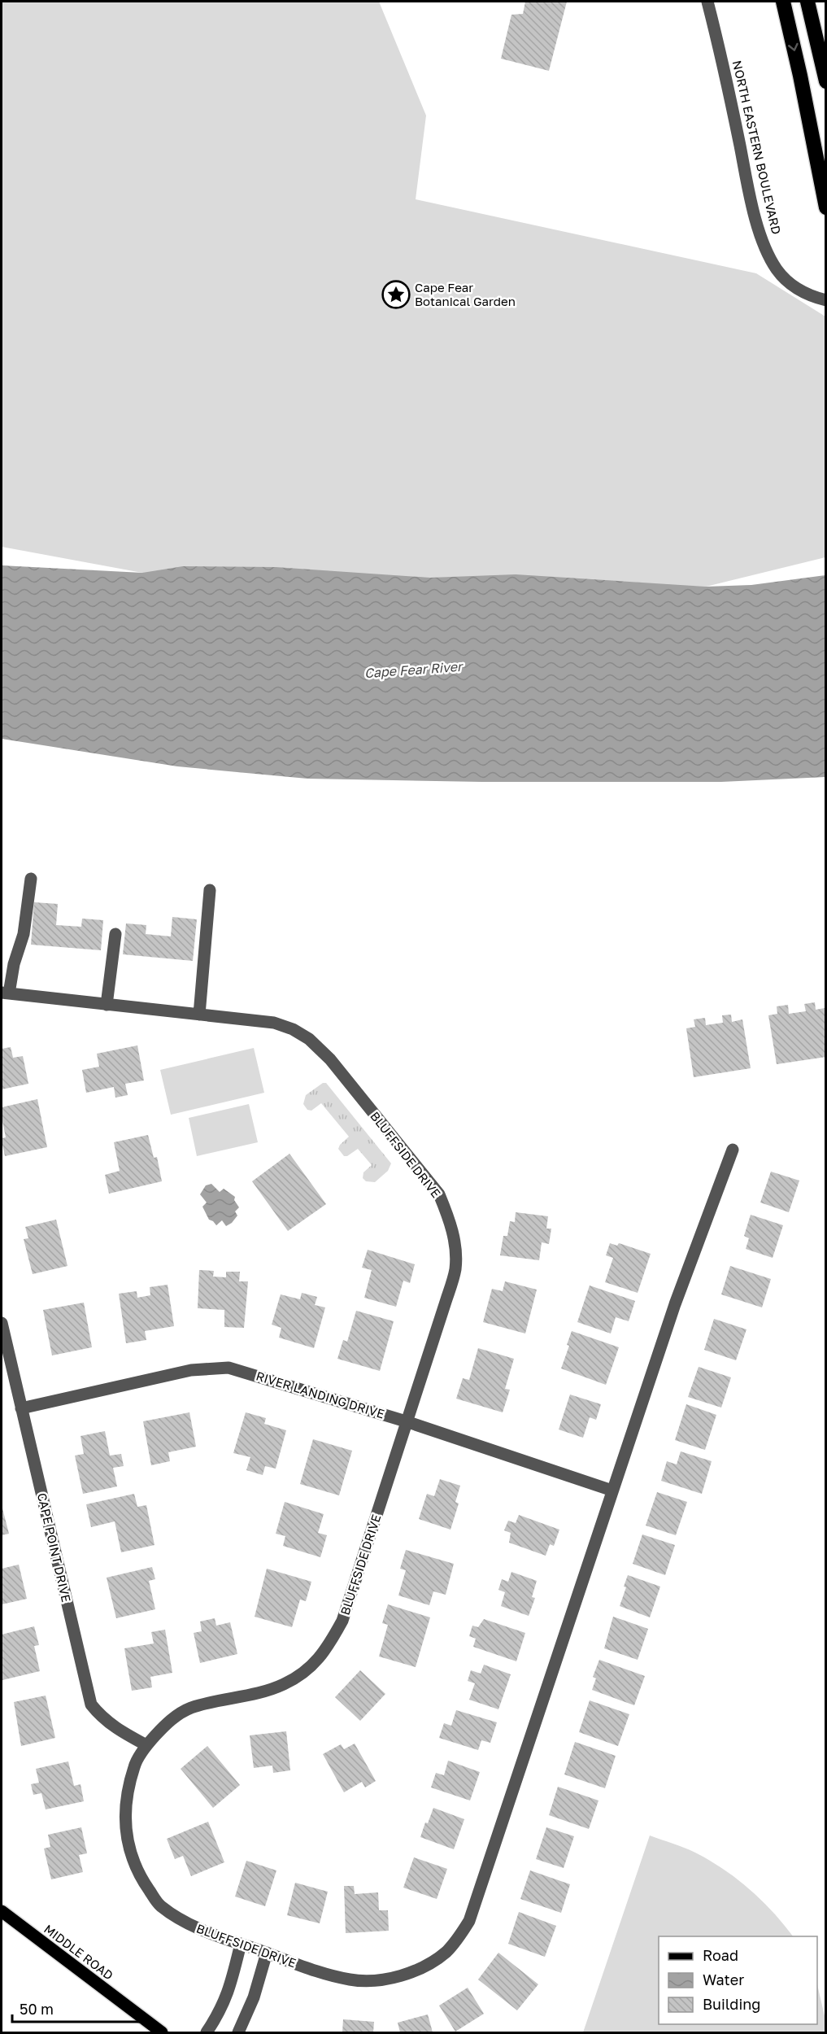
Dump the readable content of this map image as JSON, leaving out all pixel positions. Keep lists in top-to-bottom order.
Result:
{
  "streets": {
    "main road": ["MIDDLE ROAD"],
    "street": [
      "NORTH EASTERN BOULEVARD",
      "BLUFFSIDE DRIVE",
      "RIVER LANDING DRIVE",
      "CAPE POINT DRIVE"
    ]
  },
  "crossings": [
    ["BLUFFSIDE DRIVE", "RIVER LANDING DRIVE"],
    ["BLUFFSIDE DRIVE", "CAPE POINT DRIVE"],
    ["RIVER LANDING DRIVE", "CAPE POINT DRIVE"]
  ],
  "water": ["Cape Fear River"],
  "places": {
    "place": ["Cape Fear Botanical Garden"]
  },
  "legend": ["Road", "Water", "Building"],
  "scale_bar": "50 m"
}
